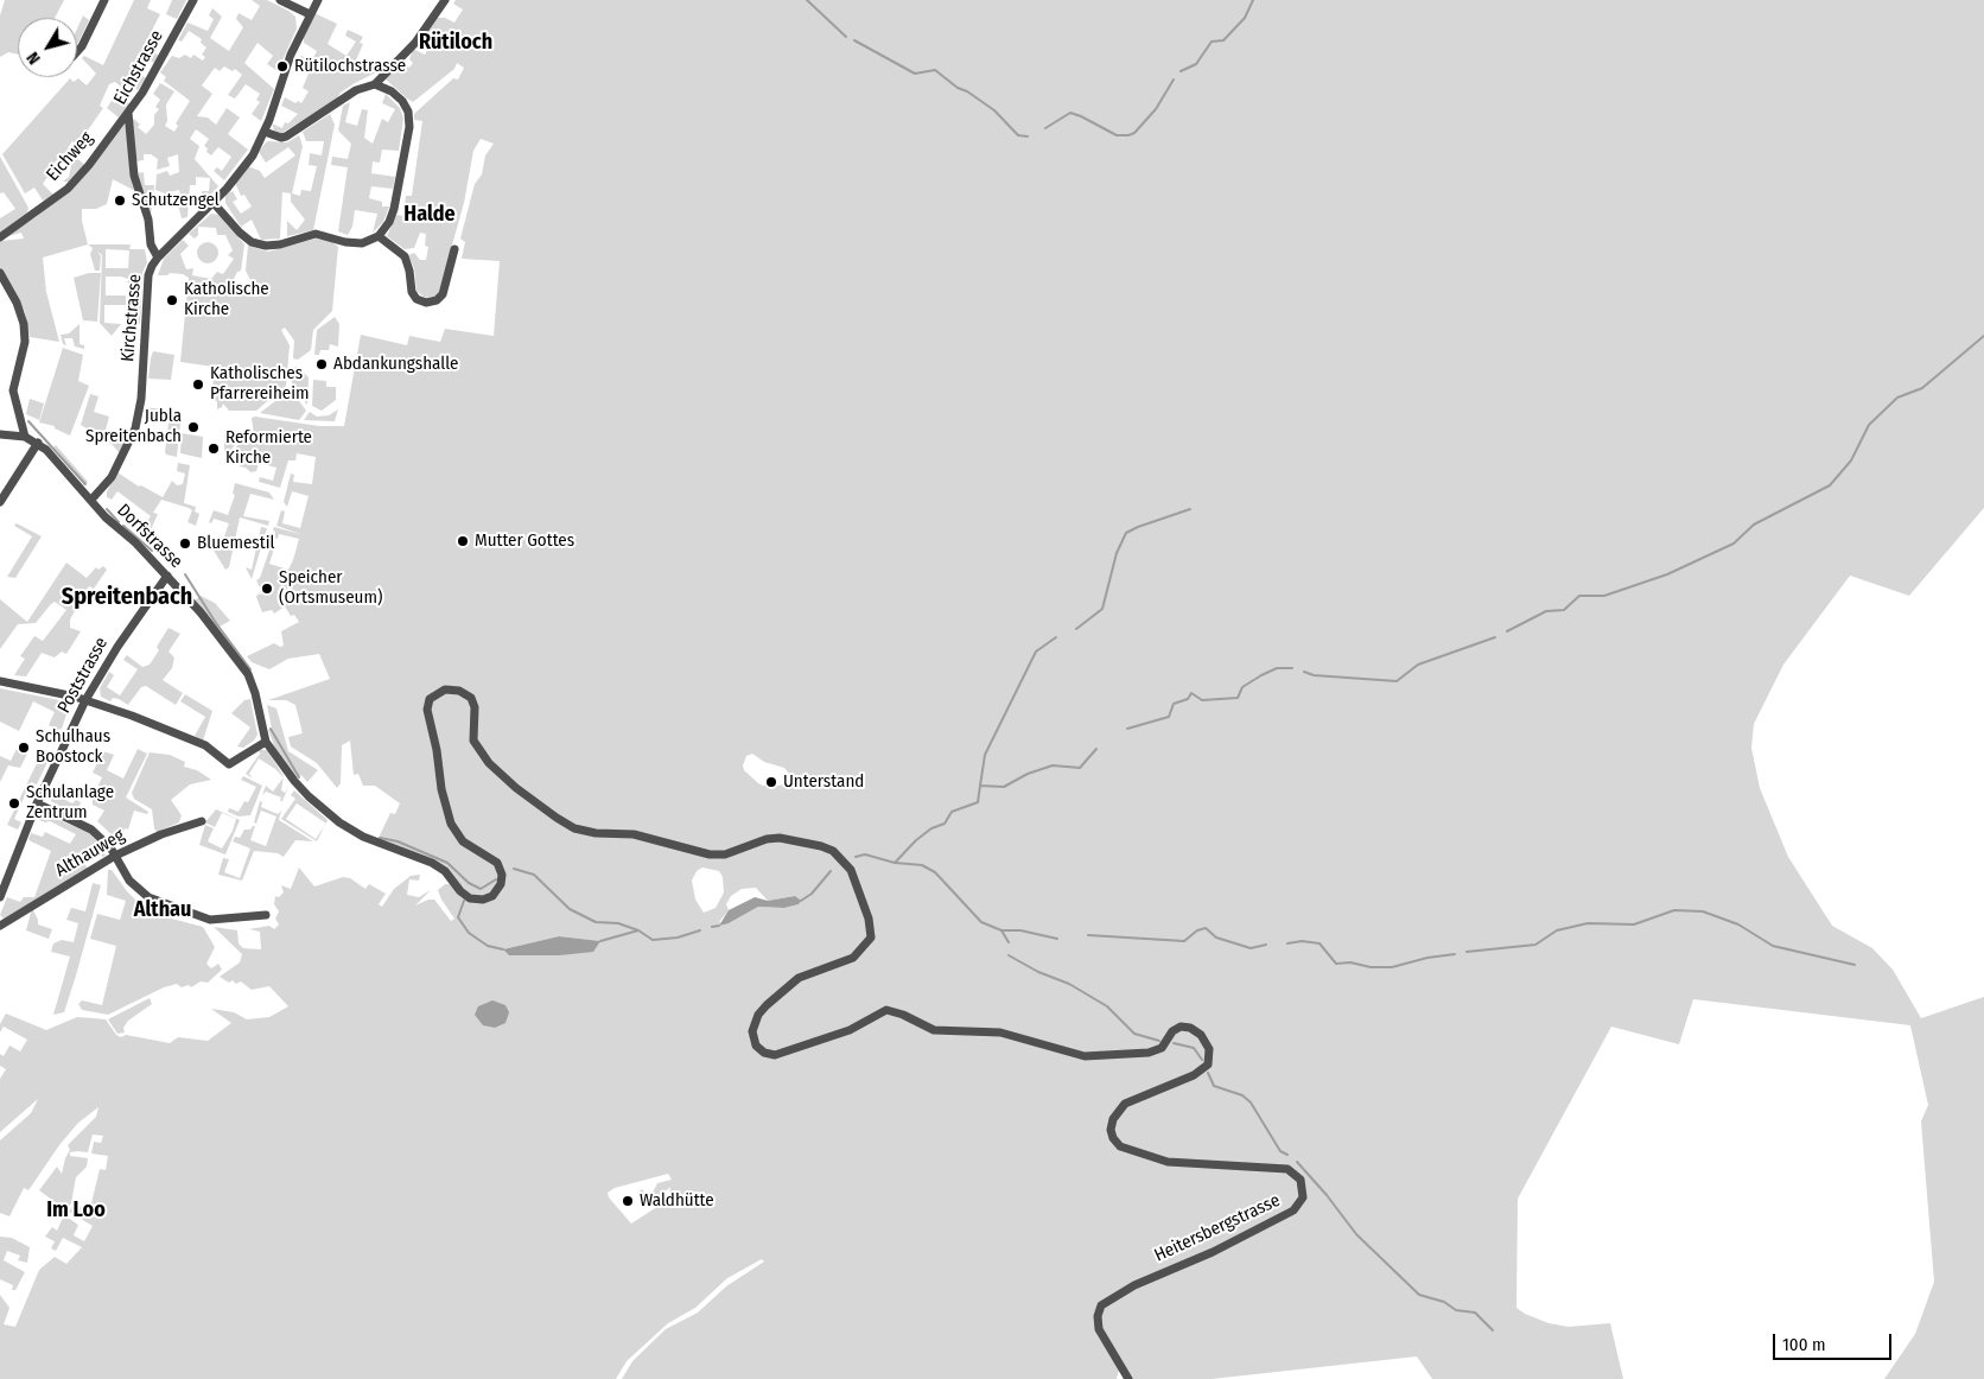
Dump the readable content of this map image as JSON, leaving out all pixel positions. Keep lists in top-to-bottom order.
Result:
{
  "streets": {
    "street": [
      "Eichstrasse",
      "Eichweg",
      "Kirchstrasse",
      "Dorfstrasse",
      "Poststrasse",
      "Althauweg",
      "Heitersbergstrasse"
    ]
  },
  "crossings": [
    ["Eichstrasse", "Eichweg"],
    ["Eichstrasse", "Kirchstrasse"],
    ["Kirchstrasse", "Dorfstrasse"],
    ["Dorfstrasse", "Poststrasse"],
    ["Dorfstrasse", "Heitersbergstrasse"]
  ],
  "districts": [
    "Rütiloch",
    "Halde",
    "Spreitenbach",
    "Althau",
    "Im Loo"
  ],
  "places": [
    "Rütilochstrasse",
    "Schutzengel",
    "Katholische Kirche",
    "Abdankungshalle",
    "Katholisches Pfarrereiheim",
    "Jubla Spreitenbach",
    "Reformierte Kirche",
    "Mutter Gottes",
    "Bluemestil",
    "Speicher (Ortsmuseum)",
    "Schulhaus Boostock",
    "Unterstand",
    "Schulanlage Zentrum",
    "Waldhütte"
  ],
  "scale_bar": "100 m",
  "north": "bottom left"
}
